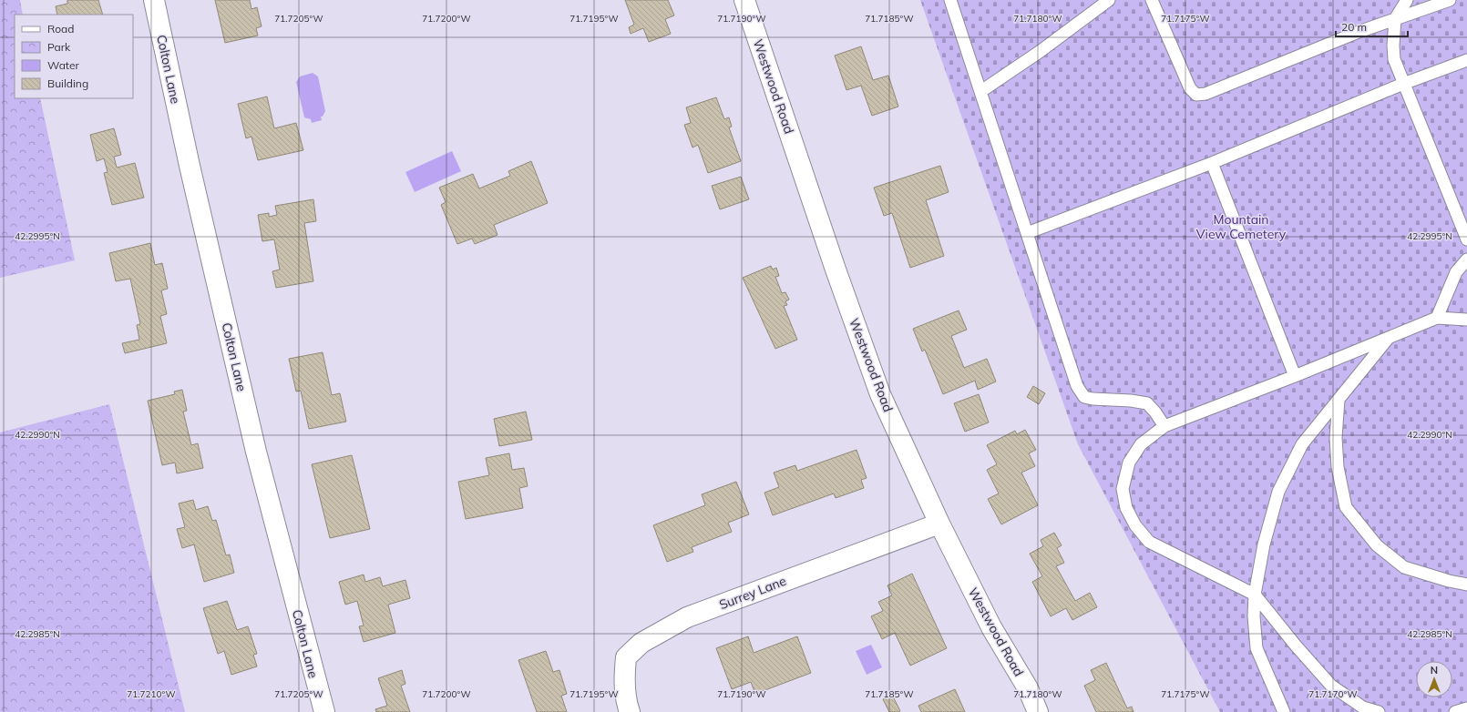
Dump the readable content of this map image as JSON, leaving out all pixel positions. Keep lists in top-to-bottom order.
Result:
{
  "streets": {
    "street": ["Colton Lane", "Westwood Road", "Surrey Lane"]
  },
  "crossings": [
    ["Westwood Road", "Surrey Lane"]
  ],
  "parks": ["Mountain View Cemetery"],
  "legend": [
    "Road",
    "Park",
    "Water",
    "Building"
  ],
  "scale_bar": "20 m",
  "north": "top",
  "coordinates": [
    "71.7205°W",
    "71.7200°W",
    "71.7195°W",
    "71.7190°W",
    "71.7185°W",
    "71.7180°W",
    "71.7175°W",
    "42.2995°N",
    "42.2990°N",
    "42.2985°N",
    "71.7210°W",
    "71.7170°W"
  ]
}
